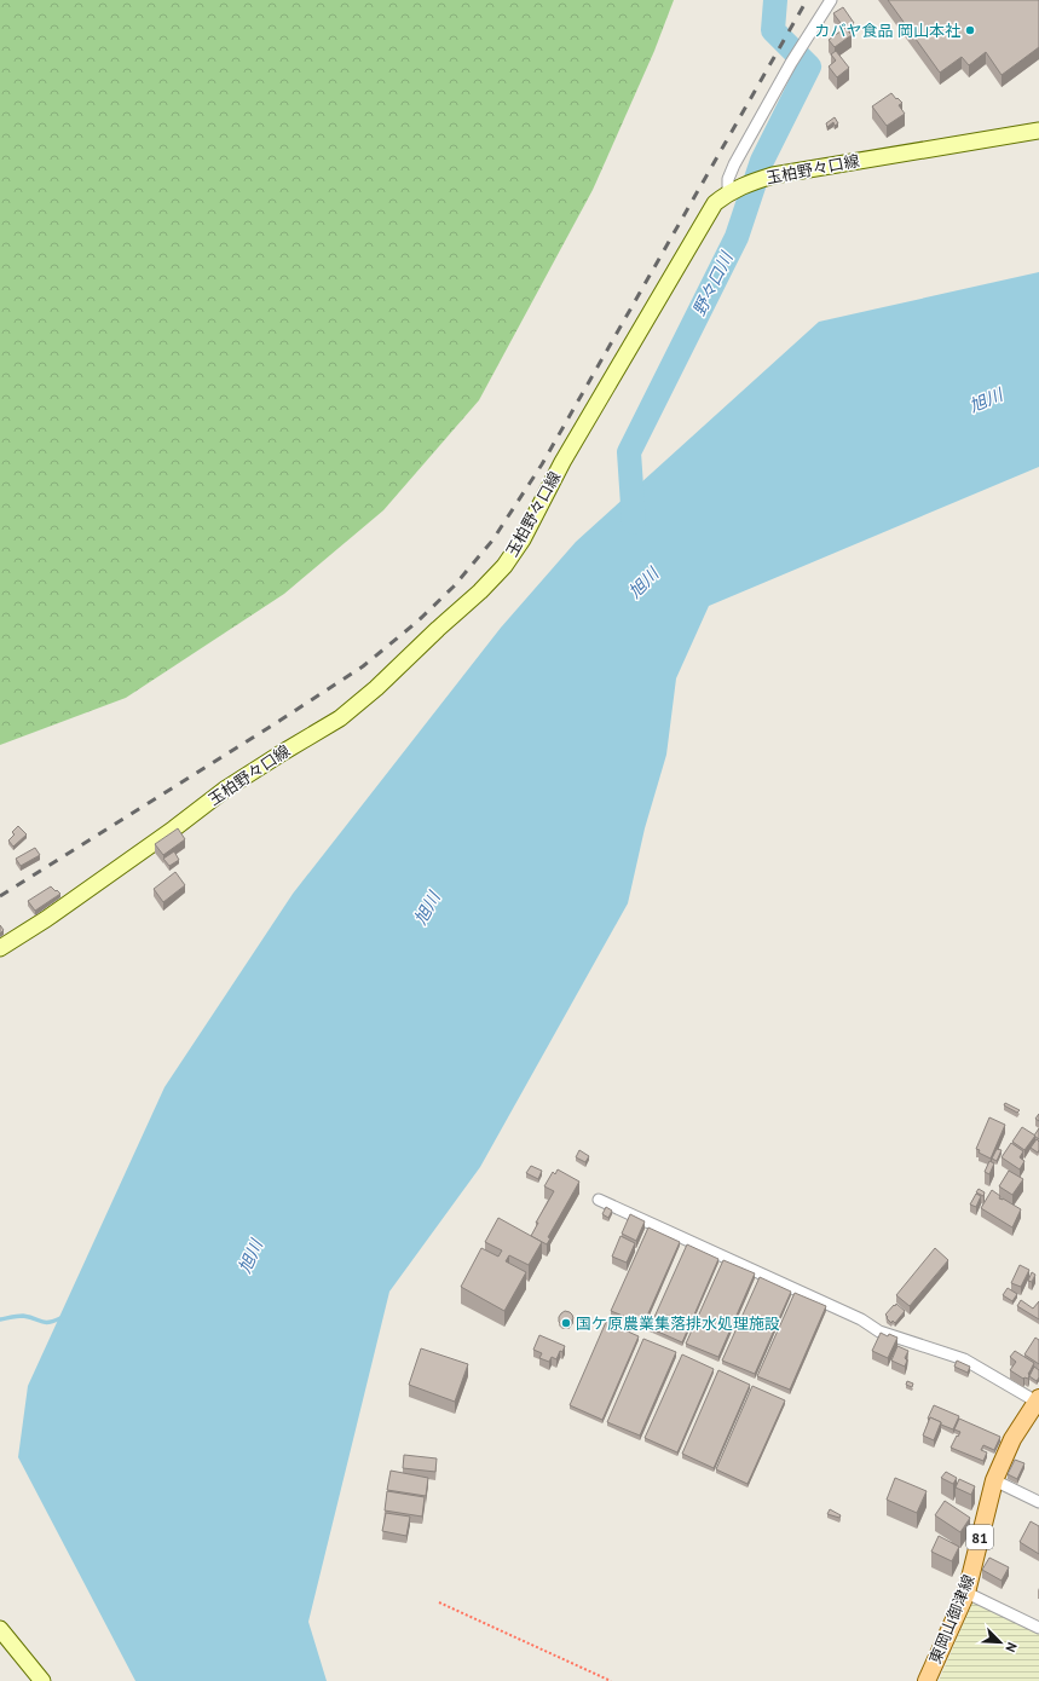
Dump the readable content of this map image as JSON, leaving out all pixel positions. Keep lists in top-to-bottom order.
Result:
{
  "streets": {
    "main road": ["玉柏野々口線", "81", "東岡山御津線"]
  },
  "water": ["野々口川", "旭川"],
  "places": ["カバヤ食品 岡山本社", "国ケ原農業集落排水処理施設"],
  "north": "bottom right"
}
